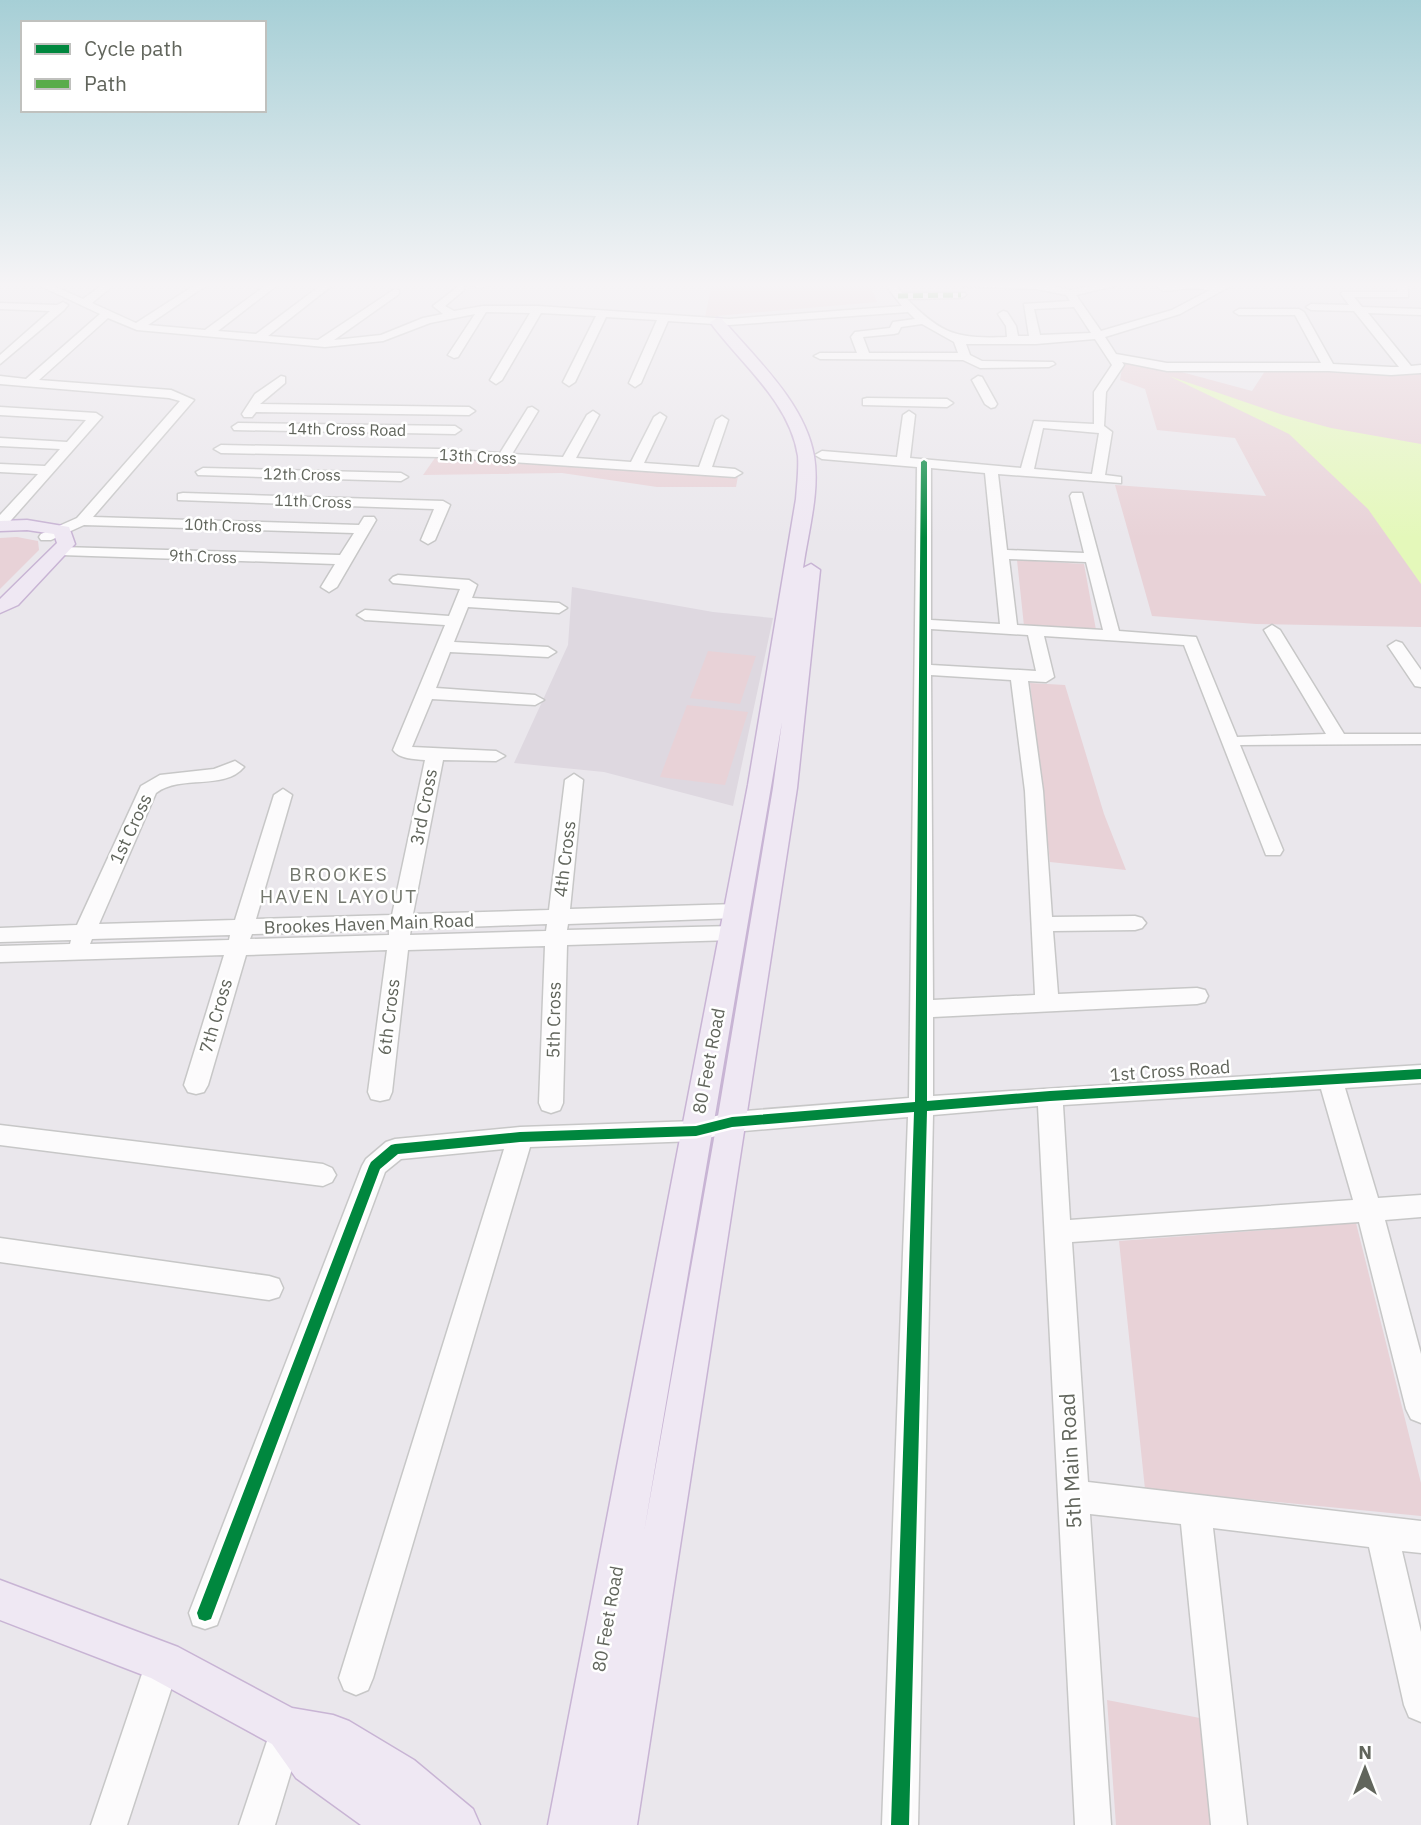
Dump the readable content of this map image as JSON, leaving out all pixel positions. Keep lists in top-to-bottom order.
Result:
{
  "streets": {
    "main road": ["80 Feet Road"],
    "street": [
      "14th Cross Road",
      "13th Cross",
      "12th Cross",
      "11th Cross",
      "10th Cross",
      "9th Cross",
      "3rd Cross",
      "1st Cross",
      "4th Cross",
      "Brookes Haven Main Road",
      "7th Cross",
      "6th Cross",
      "5th Cross",
      "1st Cross Road",
      "5th Main Road"
    ]
  },
  "crossings": [
    ["3rd Cross", "Brookes Haven Main Road"],
    ["3rd Cross", "6th Cross"],
    ["1st Cross", "Brookes Haven Main Road"],
    ["4th Cross", "Brookes Haven Main Road"],
    ["4th Cross", "5th Cross"],
    ["Brookes Haven Main Road", "7th Cross"],
    ["Brookes Haven Main Road", "6th Cross"],
    ["Brookes Haven Main Road", "5th Cross"],
    ["Brookes Haven Main Road", "80 Feet Road"],
    ["80 Feet Road", "1st Cross Road"],
    ["1st Cross Road", "5th Main Road"]
  ],
  "districts": ["BROOKES HAVEN LAYOUT"],
  "legend": ["Cycle path", "Path"],
  "north": "top"
}
